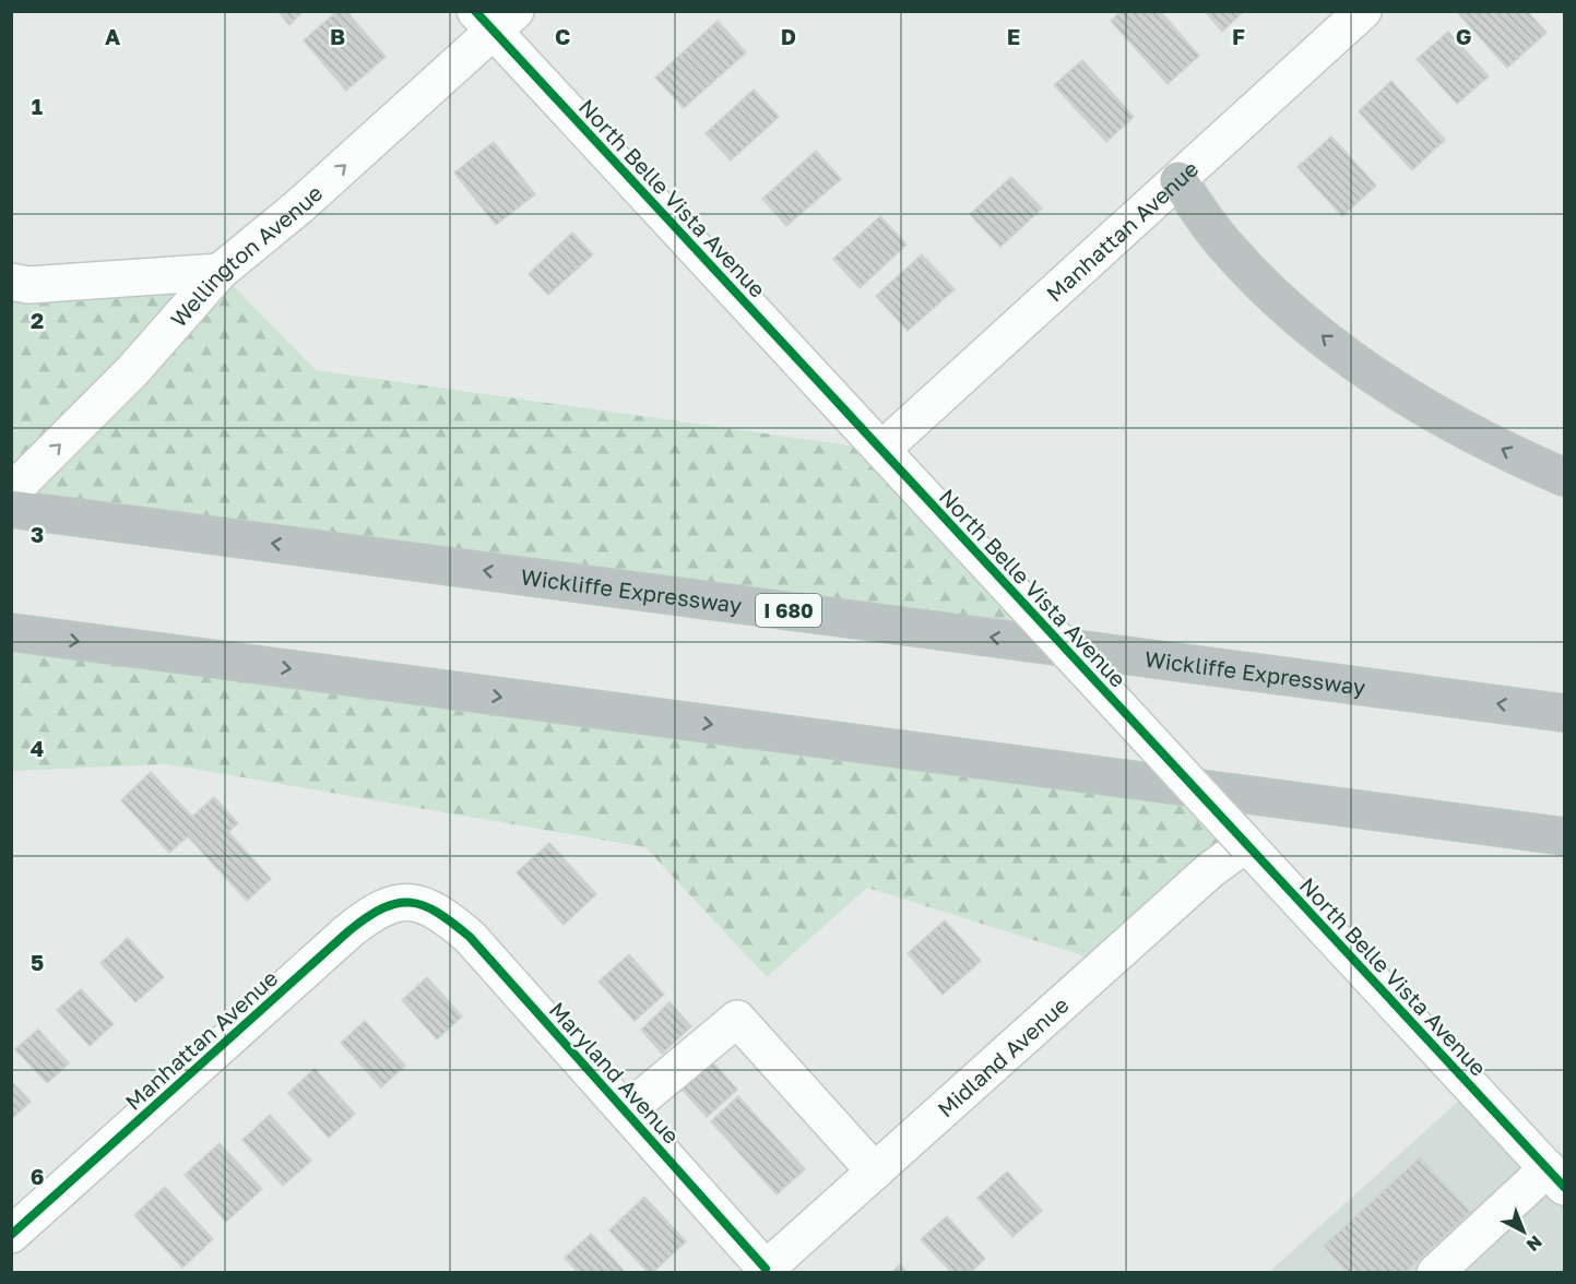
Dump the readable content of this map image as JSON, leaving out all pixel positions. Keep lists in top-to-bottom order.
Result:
{
  "streets": {
    "highway": ["Wickliffe Expressway", "I 680"],
    "street": [
      "North Belle Vista Avenue",
      "Manhattan Avenue",
      "Wellington Avenue",
      "Midland Avenue",
      "Maryland Avenue"
    ]
  },
  "crossings": [
    ["North Belle Vista Avenue", "Manhattan Avenue"],
    ["North Belle Vista Avenue", "Wellington Avenue"],
    ["North Belle Vista Avenue", "Midland Avenue"],
    ["Manhattan Avenue", "Maryland Avenue"],
    ["Midland Avenue", "Maryland Avenue"]
  ],
  "one_way": ["Wellington Avenue"],
  "north": "bottom right",
  "grid": {
    "columns": [
      "A",
      "B",
      "C",
      "D",
      "E",
      "F",
      "G"
    ],
    "rows": [
      "1",
      "2",
      "3",
      "4",
      "5",
      "6"
    ]
  }
}
